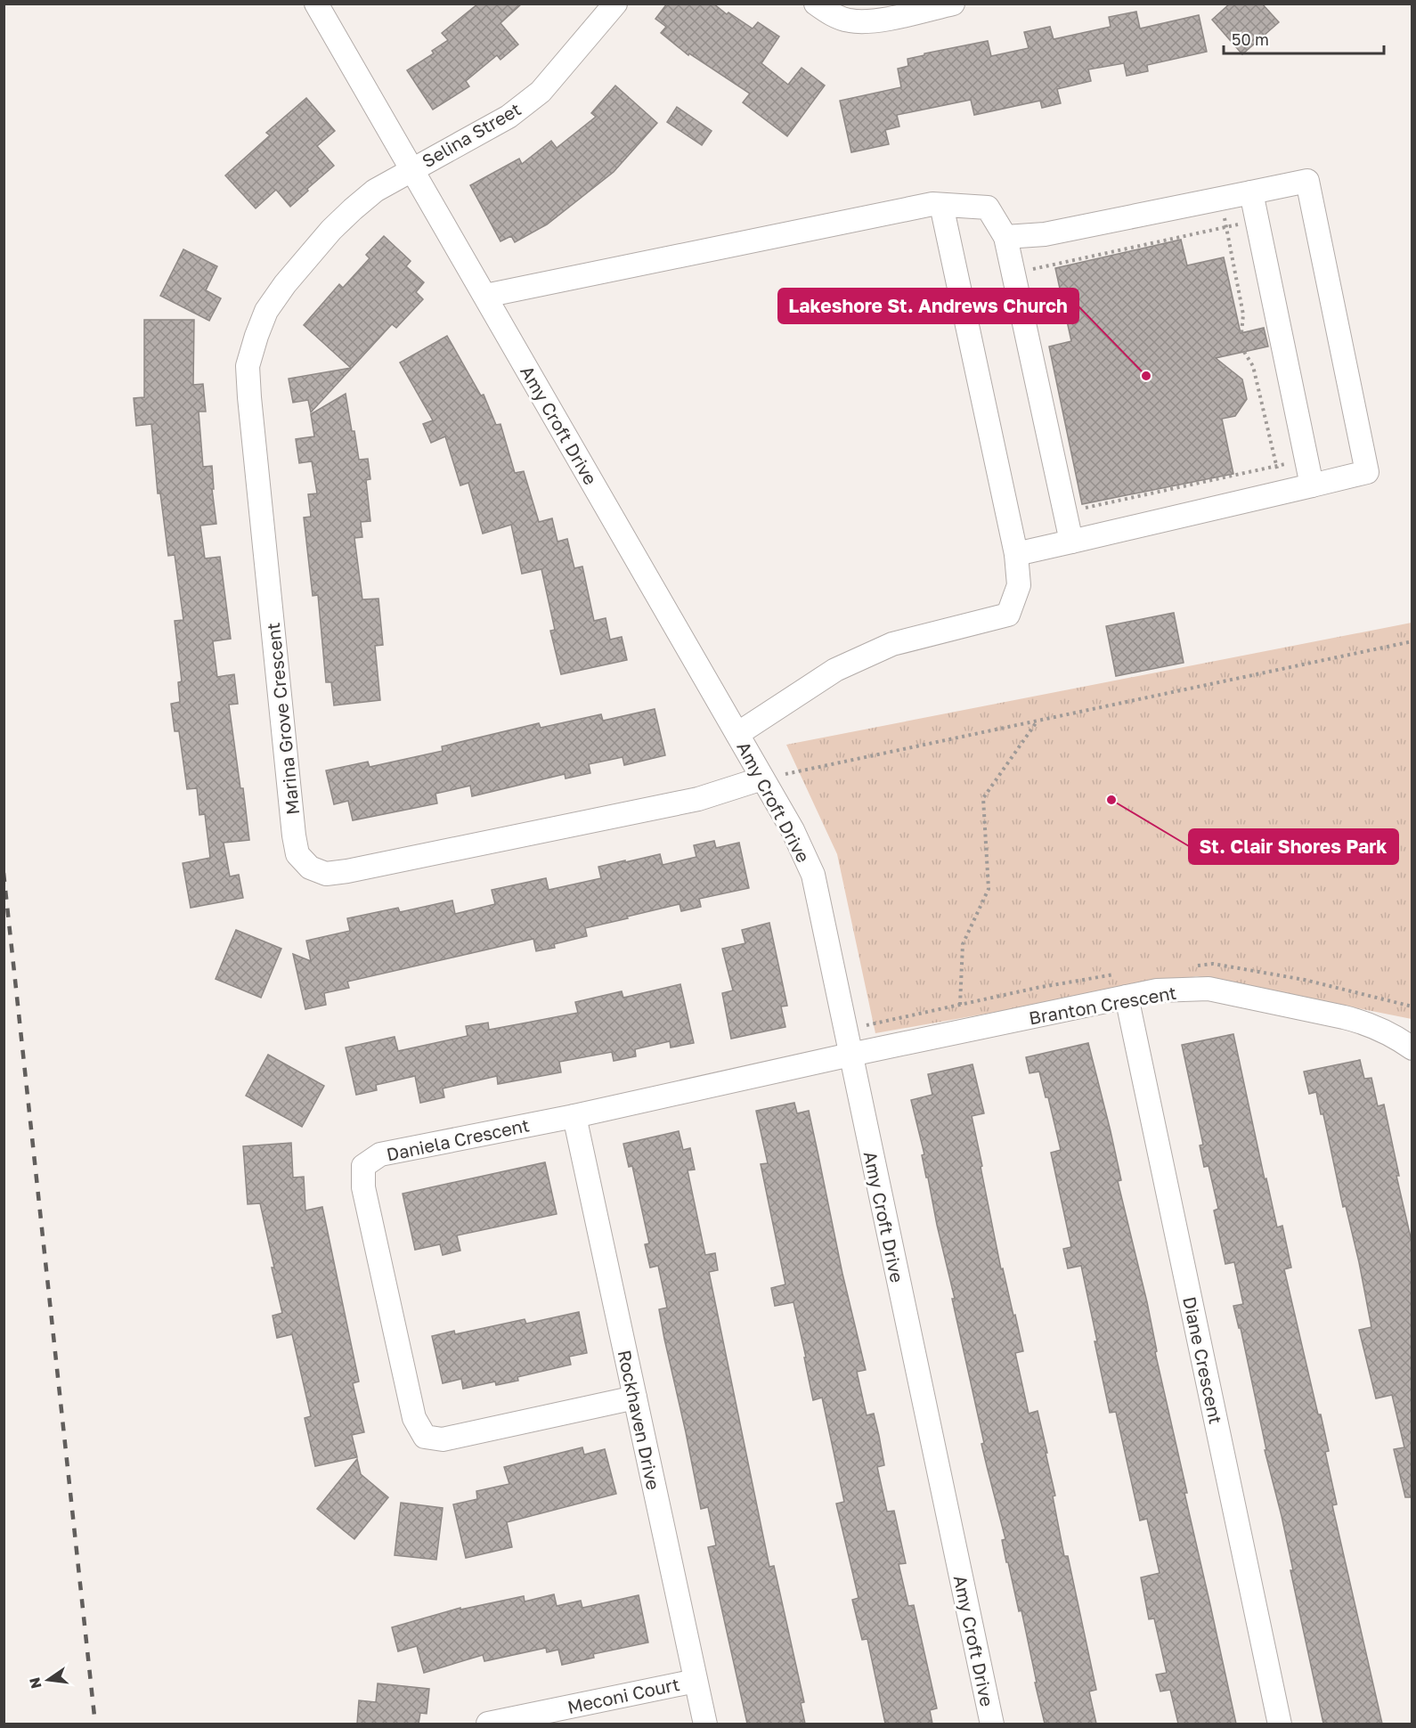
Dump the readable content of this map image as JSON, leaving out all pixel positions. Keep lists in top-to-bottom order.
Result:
{
  "streets": {
    "street": [
      "Selina Street",
      "Amy Croft Drive",
      "Marina Grove Crescent",
      "Branton Crescent",
      "Daniela Crescent",
      "Diane Crescent",
      "Rockhaven Drive",
      "Meconi Court"
    ]
  },
  "crossings": [
    ["Selina Street", "Amy Croft Drive"],
    ["Selina Street", "Marina Grove Crescent"],
    ["Amy Croft Drive", "Marina Grove Crescent"],
    ["Amy Croft Drive", "Branton Crescent"],
    ["Amy Croft Drive", "Daniela Crescent"],
    ["Branton Crescent", "Daniela Crescent"],
    ["Branton Crescent", "Diane Crescent"],
    ["Daniela Crescent", "Rockhaven Drive"],
    ["Rockhaven Drive", "Meconi Court"]
  ],
  "places": ["Lakeshore St. Andrews Church", "St. Clair Shores Park"],
  "scale_bar": "50 m",
  "north": "left"
}
